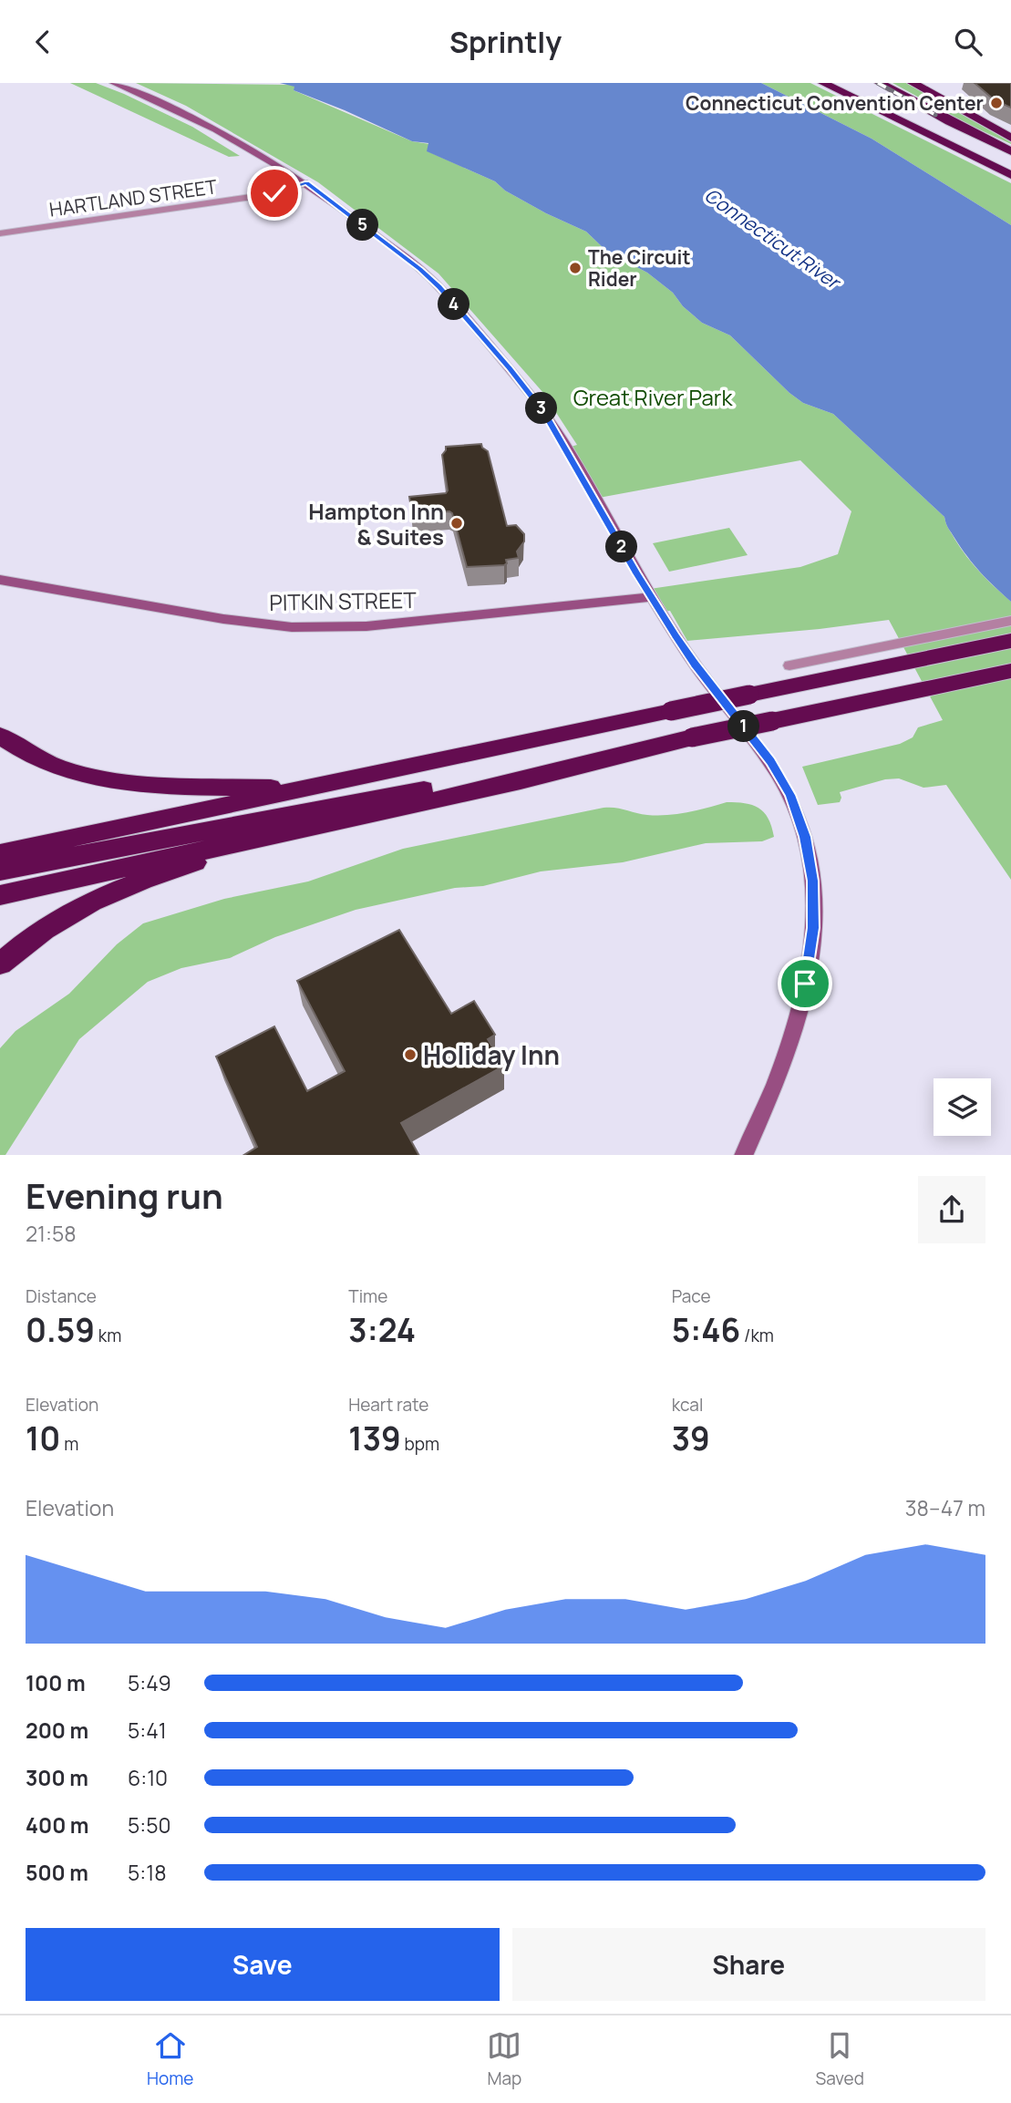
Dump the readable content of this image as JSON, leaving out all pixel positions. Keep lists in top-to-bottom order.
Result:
{
  "streets": {
    "street": ["HARTLAND STREET", "PITKIN STREET"]
  },
  "water": ["Connecticut River"],
  "parks": ["Great River Park"],
  "places": [
    "Connecticut Convention Center",
    "The Circuit Rider",
    "Hampton Inn & Suites",
    "Holiday Inn"
  ],
  "page": {
    "header": "Sprintly",
    "pins": [
      "5",
      "4",
      "3",
      "2",
      "1"
    ],
    "heading": ["Evening run", "21:58"],
    "stats": [
      ["Distance", "0.59 km"],
      ["Time", "3:24"],
      ["Pace", "5:46 /km"],
      ["Elevation", "10 m"],
      ["Heart rate", "139 bpm"],
      ["kcal", "39"]
    ],
    "chart": ["Elevation", "38–47 m"],
    "list": [
      {
        "name": "100 m",
        "note": "5:49"
      },
      {
        "name": "200 m",
        "note": "5:41"
      },
      {
        "name": "300 m",
        "note": "6:10"
      },
      {
        "name": "400 m",
        "note": "5:50"
      },
      {
        "name": "500 m",
        "note": "5:18"
      }
    ],
    "buttons": ["Save", "Share"],
    "tabs": ["Home", "Map", "Saved"]
  }
}
